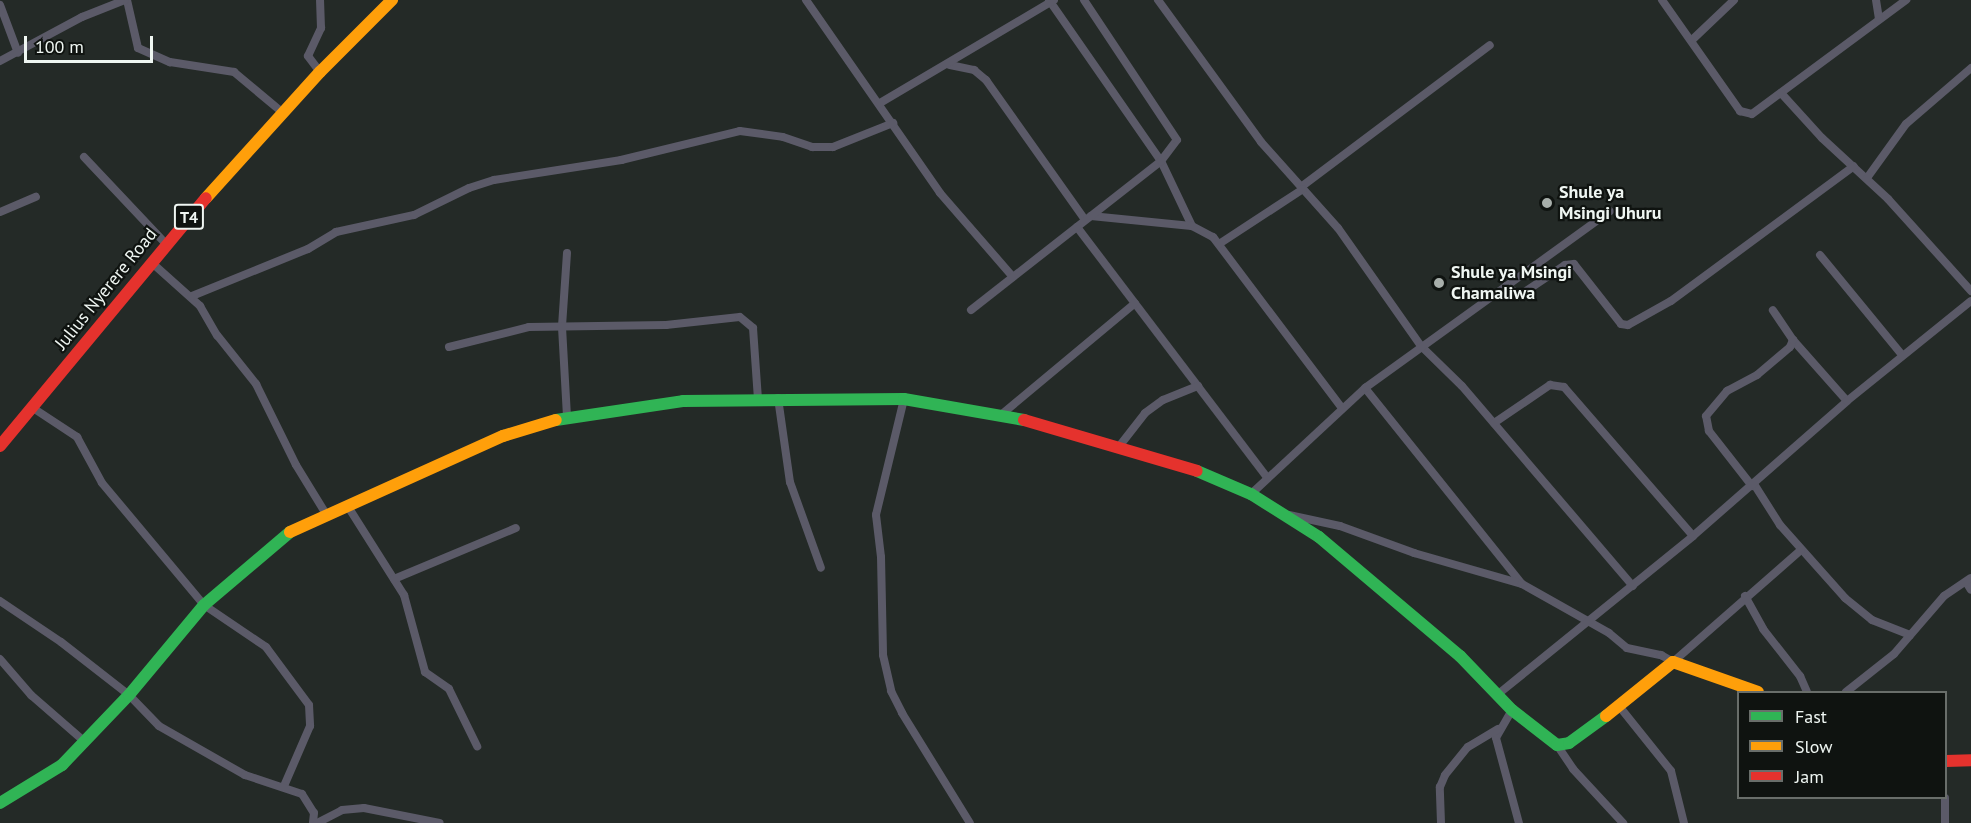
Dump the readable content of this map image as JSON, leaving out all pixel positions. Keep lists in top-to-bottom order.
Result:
{
  "streets": {
    "main road": ["T4", "Julius Nyerere Road"]
  },
  "places": ["Shule ya Msingi Uhuru", "Shule ya Msingi Chamaliwa"],
  "legend": ["Fast", "Slow", "Jam"],
  "scale_bar": "100 m"
}
